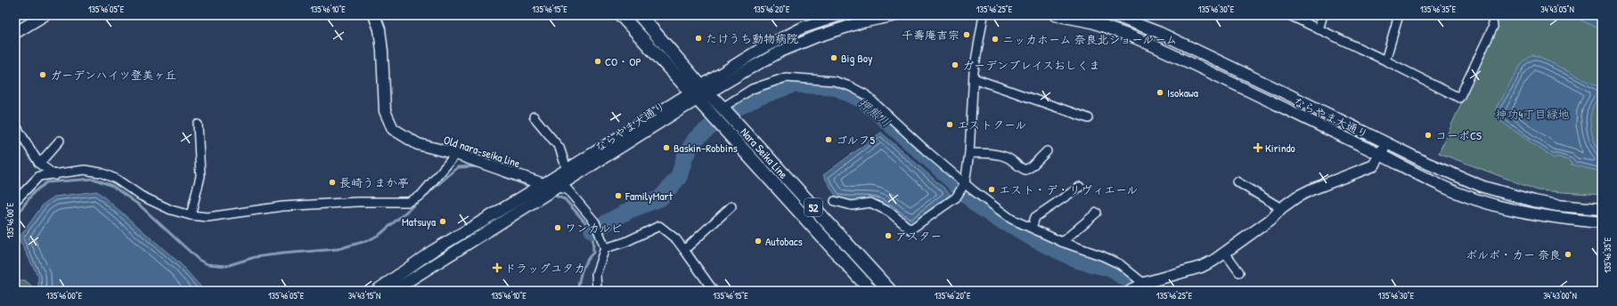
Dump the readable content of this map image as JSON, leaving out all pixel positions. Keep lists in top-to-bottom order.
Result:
{
  "streets": {
    "main road": ["Nara Seika Line", "52"],
    "street": ["ならやま大通り", "Old nara-seika line"]
  },
  "crossings": [
    ["ならやま大通り", "Old nara-seika line"],
    ["ならやま大通り", "Nara Seika Line"]
  ],
  "water": ["押熊川"],
  "parks": ["神功4丁目緑地"],
  "places": {
    "other": [
      "千壽庵吉宗",
      "たけうち動物病院",
      "ニッカホーム 奈良北ショールーム",
      "Big Boy",
      "CO・OP",
      "ガーデンプレイスおしくま",
      "ガーデンハイツ登美ヶ丘",
      "Isokawa",
      "エストクール",
      "コーポCS",
      "ゴルフ5",
      "Baskin-Robbins",
      "長崎うまか亭",
      "エスト・デ・リヴィエール",
      "FamilyMart",
      "Matsuya",
      "ワンカルビ",
      "アスター",
      "Autobacs",
      "ボルボ・カー 奈良"
    ],
    "health": ["Kirindo", "ドラッグユタカ"]
  },
  "coordinates": [
    "135°46'05\"E",
    "135°46'10\"E",
    "135°46'15\"E",
    "135°46'20\"E",
    "135°46'25\"E",
    "135°46'30\"E",
    "135°46'35\"E",
    "34°43'05\"N",
    "135°46'00\"E",
    "34°43'15\"N",
    "34°43'00\"N"
  ]
}
